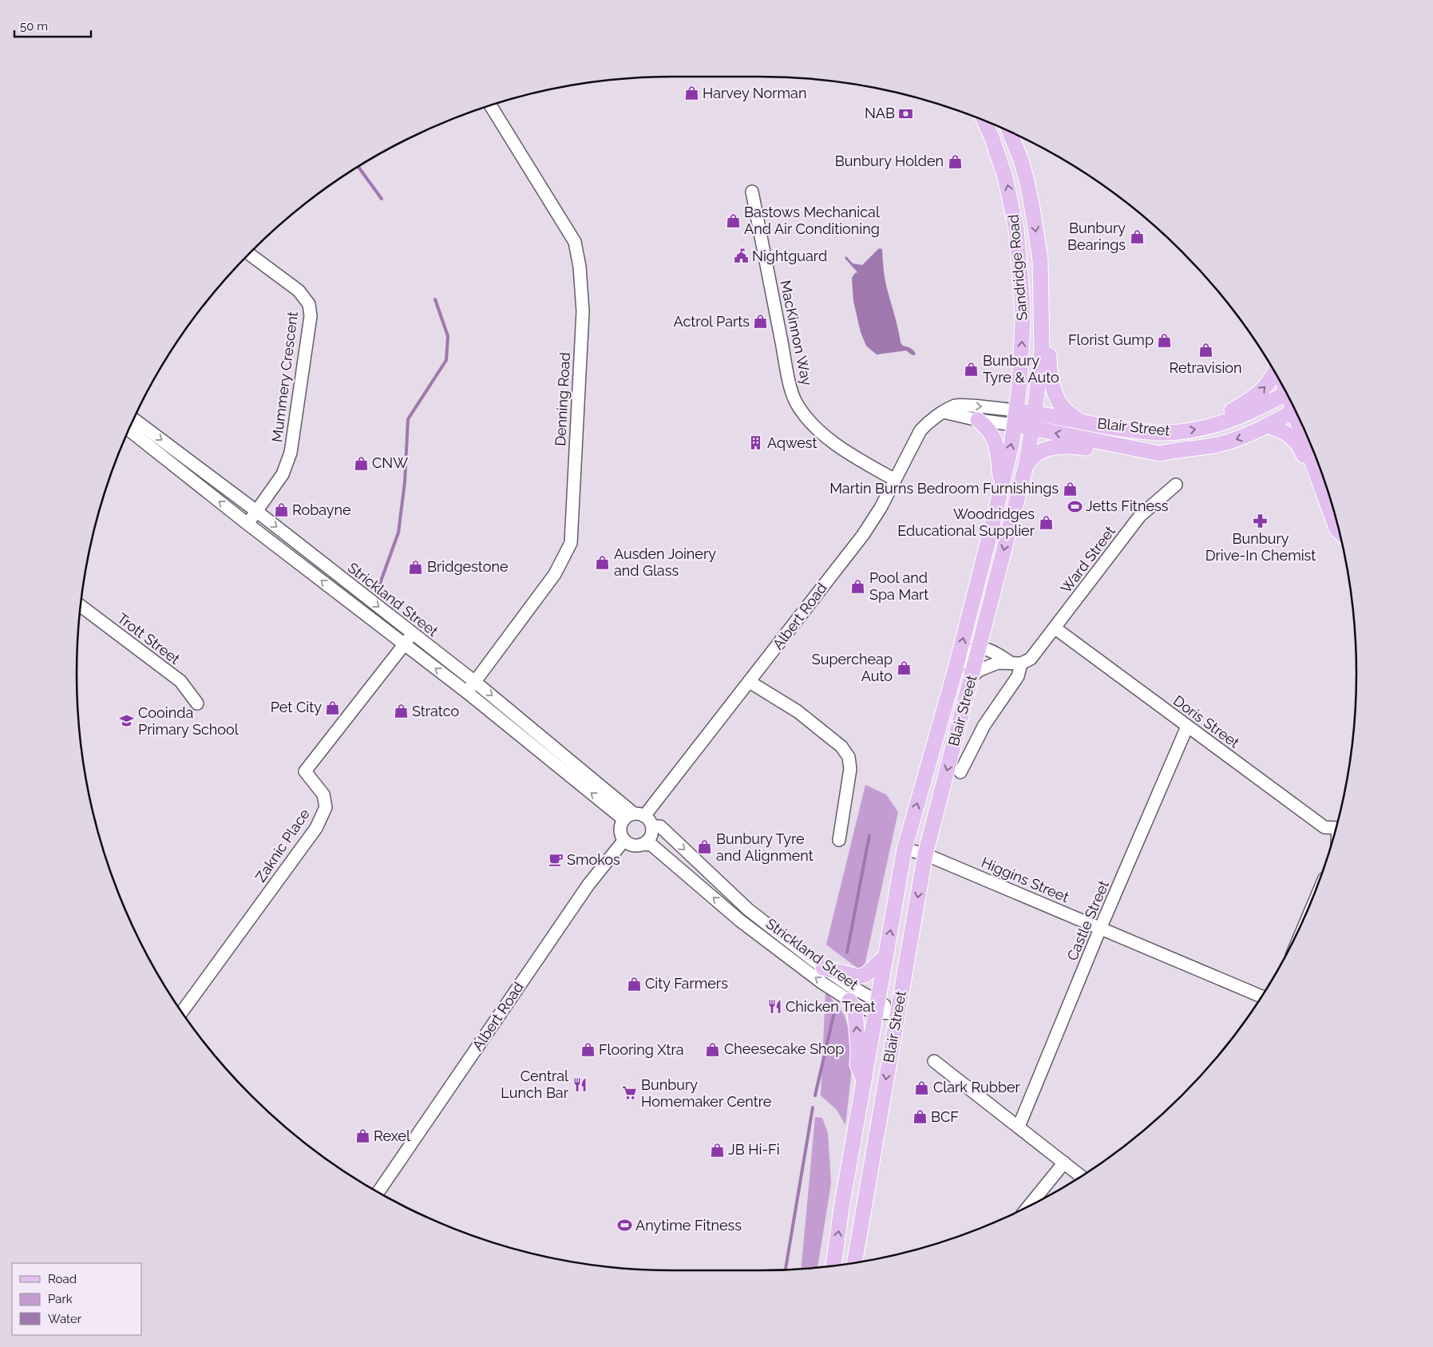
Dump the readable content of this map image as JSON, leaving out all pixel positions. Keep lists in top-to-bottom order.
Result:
{
  "streets": {
    "main road": ["Sandridge Road", "Blair Street", "Albert Road"],
    "street": [
      "MacKinnon Way",
      "Mummery Crescent",
      "Denning Road",
      "Ward Street",
      "Strickland Street",
      "Trott Street",
      "Doris Street",
      "Zaknic Place",
      "Higgins Street",
      "Castle Street"
    ]
  },
  "crossings": [
    ["Sandridge Road", "Blair Street"],
    ["Sandridge Road", "Albert Road"],
    ["MacKinnon Way", "Albert Road"],
    ["Mummery Crescent", "Strickland Street"],
    ["Denning Road", "Strickland Street"],
    ["Blair Street", "Strickland Street"],
    ["Blair Street", "Albert Road"],
    ["Blair Street", "Higgins Street"],
    ["Ward Street", "Doris Street"],
    ["Strickland Street", "Albert Road"],
    ["Strickland Street", "Zaknic Place"],
    ["Doris Street", "Castle Street"],
    ["Higgins Street", "Castle Street"]
  ],
  "places": {
    "shop": [
      "Harvey Norman",
      "Bunbury Holden",
      "Bastows Mechanical And Air Conditioning",
      "Bunbury Bearings",
      "Actrol Parts",
      "Florist Gump",
      "Retravision",
      "Bunbury Tyre & Auto",
      "CNW",
      "Martin Burns Bedroom Furnishings",
      "Robayne",
      "Woodridges Educational Supplier",
      "Ausden Joinery and Glass",
      "Bridgestone",
      "Pool and Spa Mart",
      "Supercheap Auto",
      "Pet City",
      "Stratco",
      "Bunbury Tyre and Alignment",
      "City Farmers",
      "Cheesecake Shop",
      "Flooring Xtra",
      "Clark Rubber",
      "BCF",
      "Rexel",
      "JB Hi-Fi"
    ],
    "bank": ["NAB"],
    "public building": ["Nightguard"],
    "building": ["Aqwest"],
    "sports": ["Jetts Fitness", "Anytime Fitness"],
    "pharmacy": ["Bunbury Drive-In Chemist"],
    "school or university": ["Cooinda Primary School"],
    "cafe": ["Smokos"],
    "restaurant": ["Chicken Treat", "Central Lunch Bar"],
    "supermarket": ["Bunbury Homemaker Centre"]
  },
  "legend": ["Road", "Park", "Water"],
  "scale_bar": "50 m"
}
